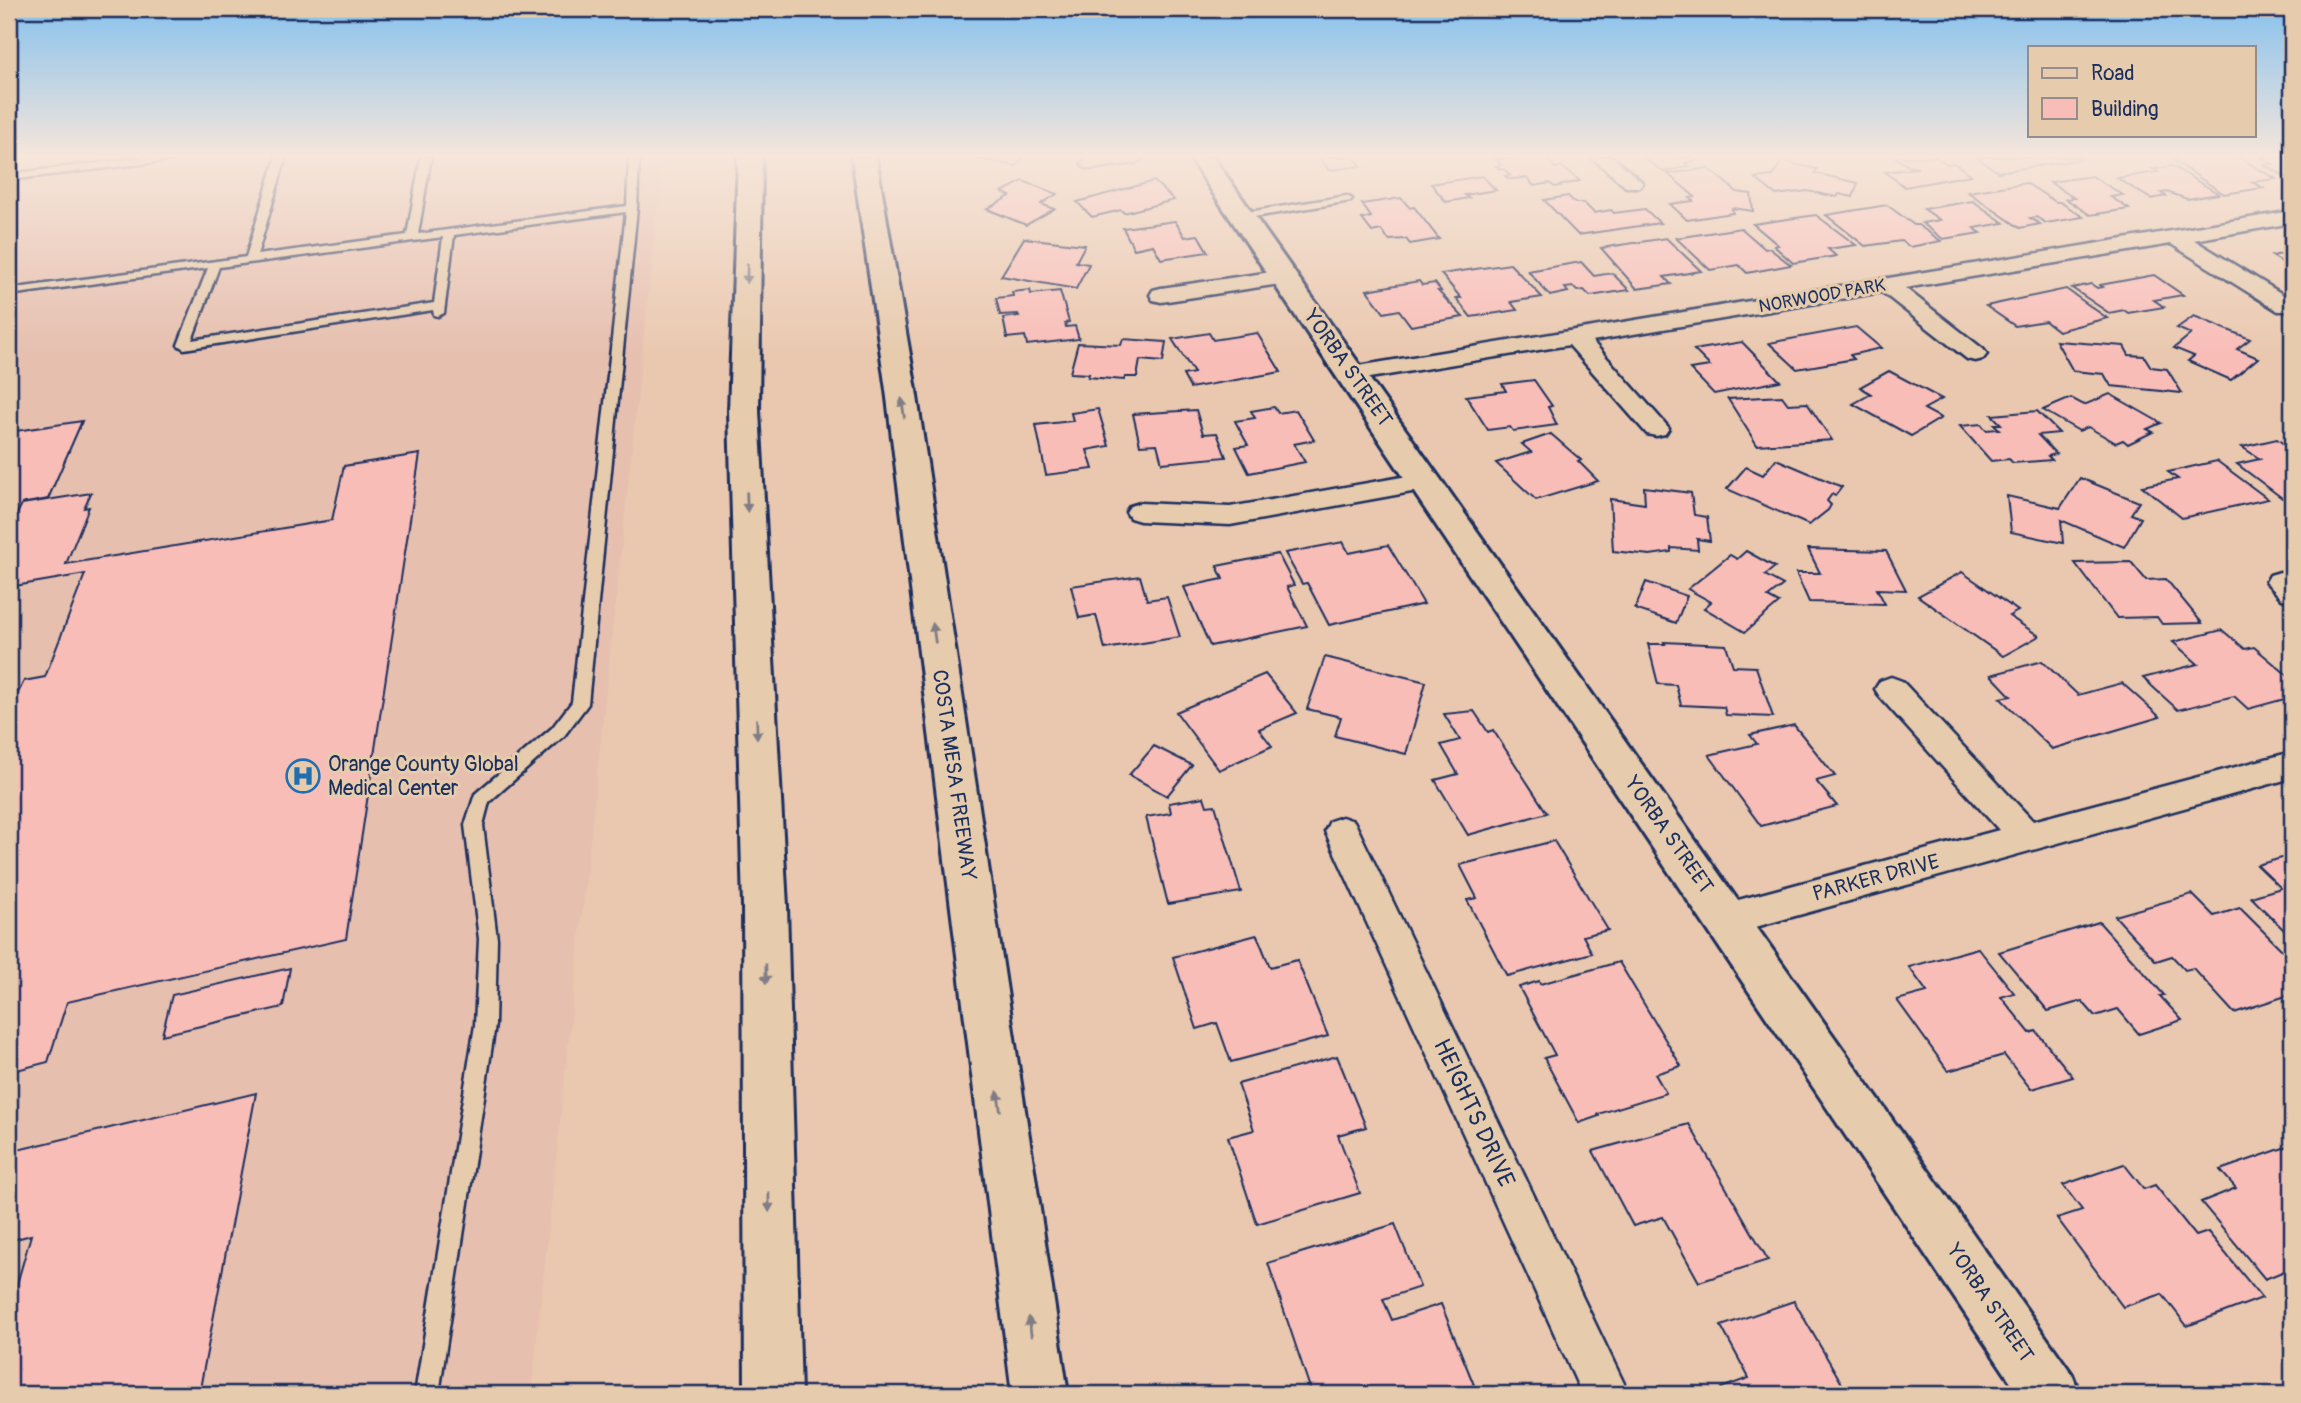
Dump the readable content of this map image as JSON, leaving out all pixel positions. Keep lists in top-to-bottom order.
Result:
{
  "streets": {
    "main road": ["YORBA STREET", "COSTA MESA FREEWAY"],
    "street": ["NORWOOD PARK", "PARKER DRIVE", "HEIGHTS DRIVE"]
  },
  "crossings": [
    ["NORWOOD PARK", "YORBA STREET"],
    ["YORBA STREET", "PARKER DRIVE"]
  ],
  "places": {
    "hospital": ["Orange County Global Medical Center"]
  },
  "legend": ["Road", "Building"]
}
